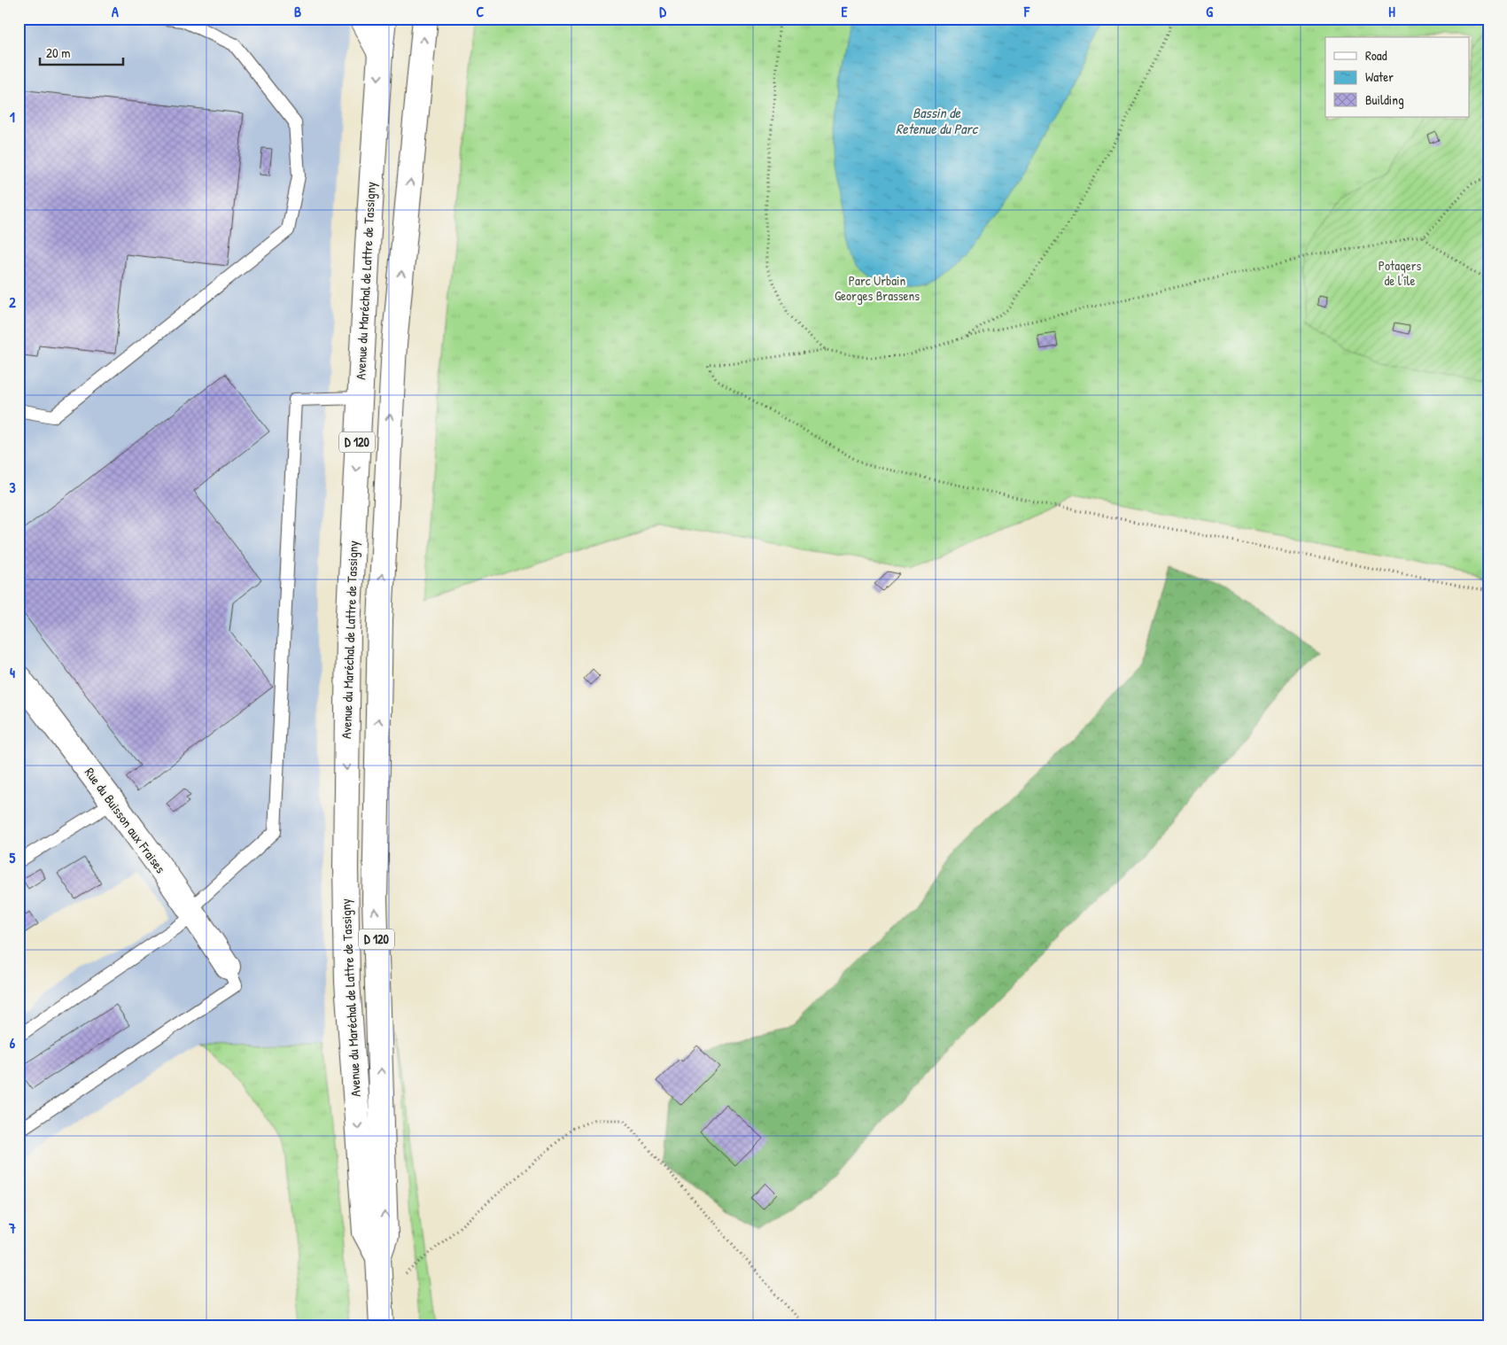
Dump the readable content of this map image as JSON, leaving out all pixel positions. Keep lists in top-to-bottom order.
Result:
{
  "streets": {
    "main road": ["Avenue du Maréchal de Lattre de Tassigny", "D 120", "Rue du Buisson aux Fraises"]
  },
  "water": ["Bassin de Retenue du Parc"],
  "parks": ["Potagers de l'île", "Parc Urbain Georges Brassens"],
  "legend": ["Road", "Water", "Building"],
  "scale_bar": "20 m",
  "grid": {
    "columns": [
      "A",
      "B",
      "C",
      "D",
      "E",
      "F",
      "G",
      "H"
    ],
    "rows": [
      "1",
      "2",
      "3",
      "4",
      "5",
      "6",
      "7"
    ]
  }
}
